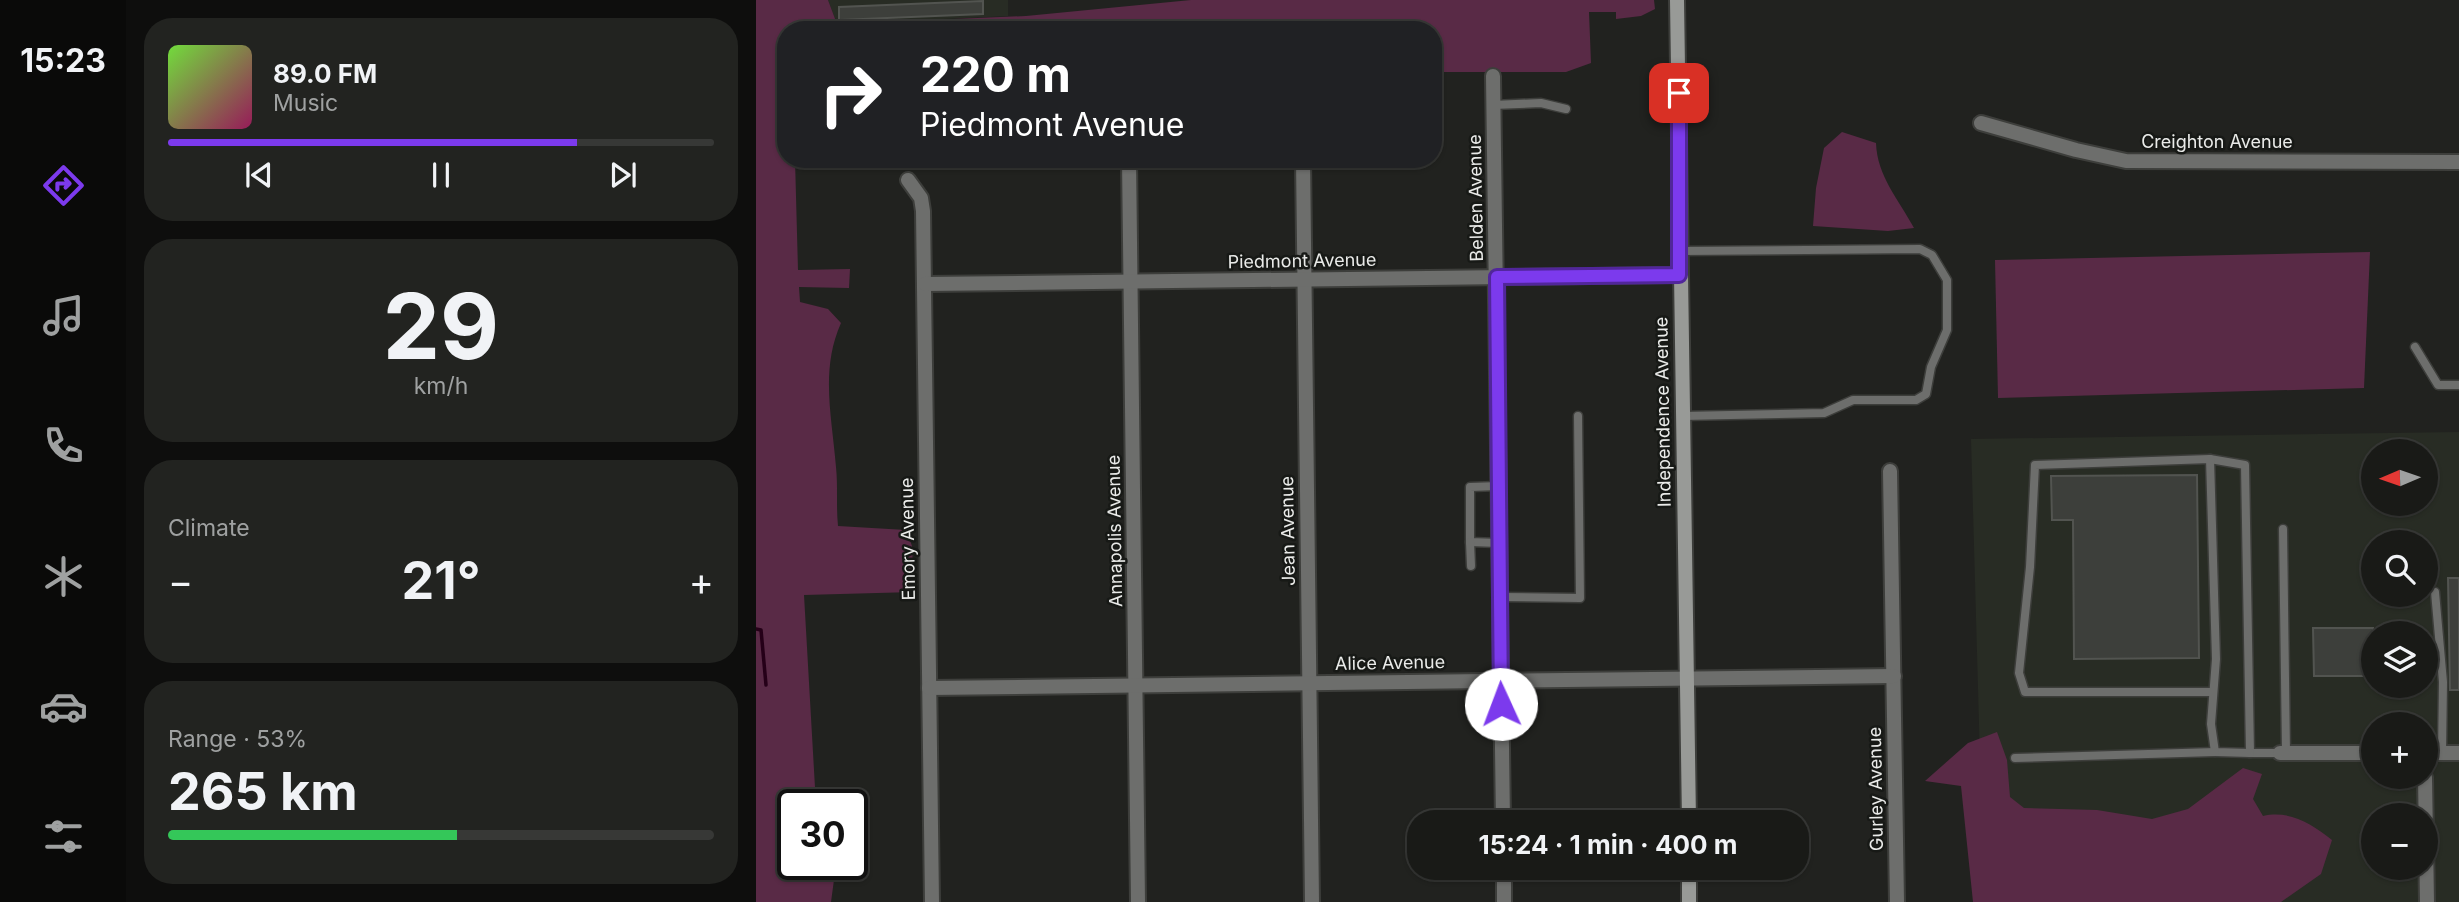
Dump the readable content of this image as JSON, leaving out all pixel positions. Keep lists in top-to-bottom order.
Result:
{
  "streets": {
    "street": [
      "Creighton Avenue",
      "Belden Avenue",
      "Piedmont Avenue",
      "Independence Avenue",
      "Annapolis Avenue",
      "Jean Avenue",
      "Emory Avenue",
      "Alice Avenue",
      "Gurley Avenue"
    ]
  },
  "crossings": [
    ["Belden Avenue", "Piedmont Avenue"],
    ["Belden Avenue", "Alice Avenue"],
    ["Piedmont Avenue", "Independence Avenue"],
    ["Piedmont Avenue", "Annapolis Avenue"],
    ["Piedmont Avenue", "Jean Avenue"],
    ["Piedmont Avenue", "Emory Avenue"],
    ["Independence Avenue", "Alice Avenue"],
    ["Annapolis Avenue", "Alice Avenue"],
    ["Jean Avenue", "Alice Avenue"],
    ["Emory Avenue", "Alice Avenue"],
    ["Alice Avenue", "Gurley Avenue"]
  ],
  "north": "left",
  "page": {
    "tabs": "15:23",
    "turn": ["220 m", "Piedmont Avenue"],
    "song": ["89.0 FM", "Music"],
    "tile": [
      ["29", "km/h"],
      "Climate",
      ["Range · 53%", "265 km"]
    ],
    "map_buttons": ["+", "−"],
    "heat": ["−", "21°", "+"],
    "limit": "30",
    "trip": "15:24 · 1 min · 400 m"
  }
}
